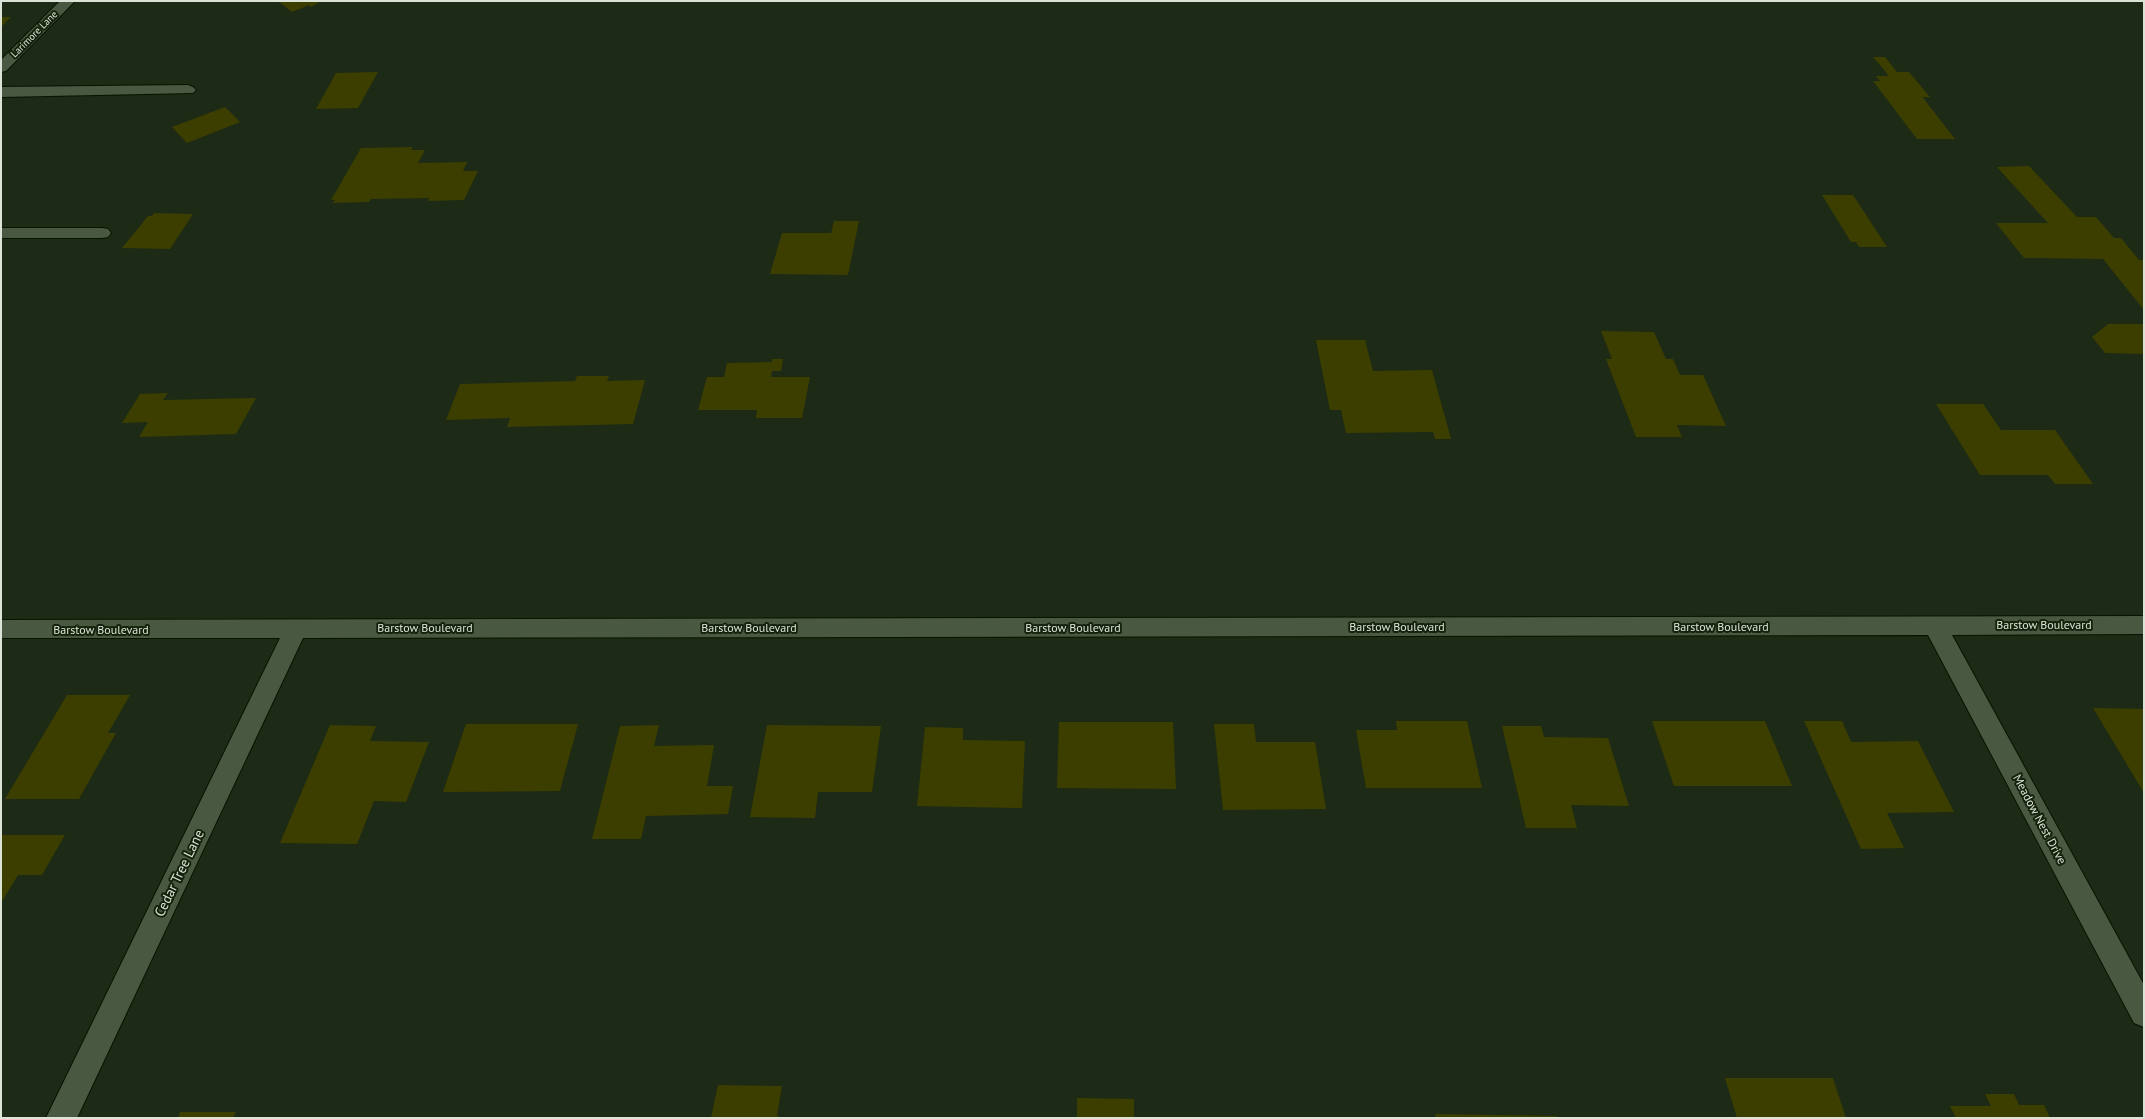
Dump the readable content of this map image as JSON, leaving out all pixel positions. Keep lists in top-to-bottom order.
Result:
{
  "streets": {
    "street": [
      "Larimore Lane",
      "Barstow Boulevard",
      "Meadow Nest Drive",
      "Cedar Tree Lane"
    ]
  },
  "crossings": [
    ["Barstow Boulevard", "Meadow Nest Drive"],
    ["Barstow Boulevard", "Cedar Tree Lane"]
  ]
}
